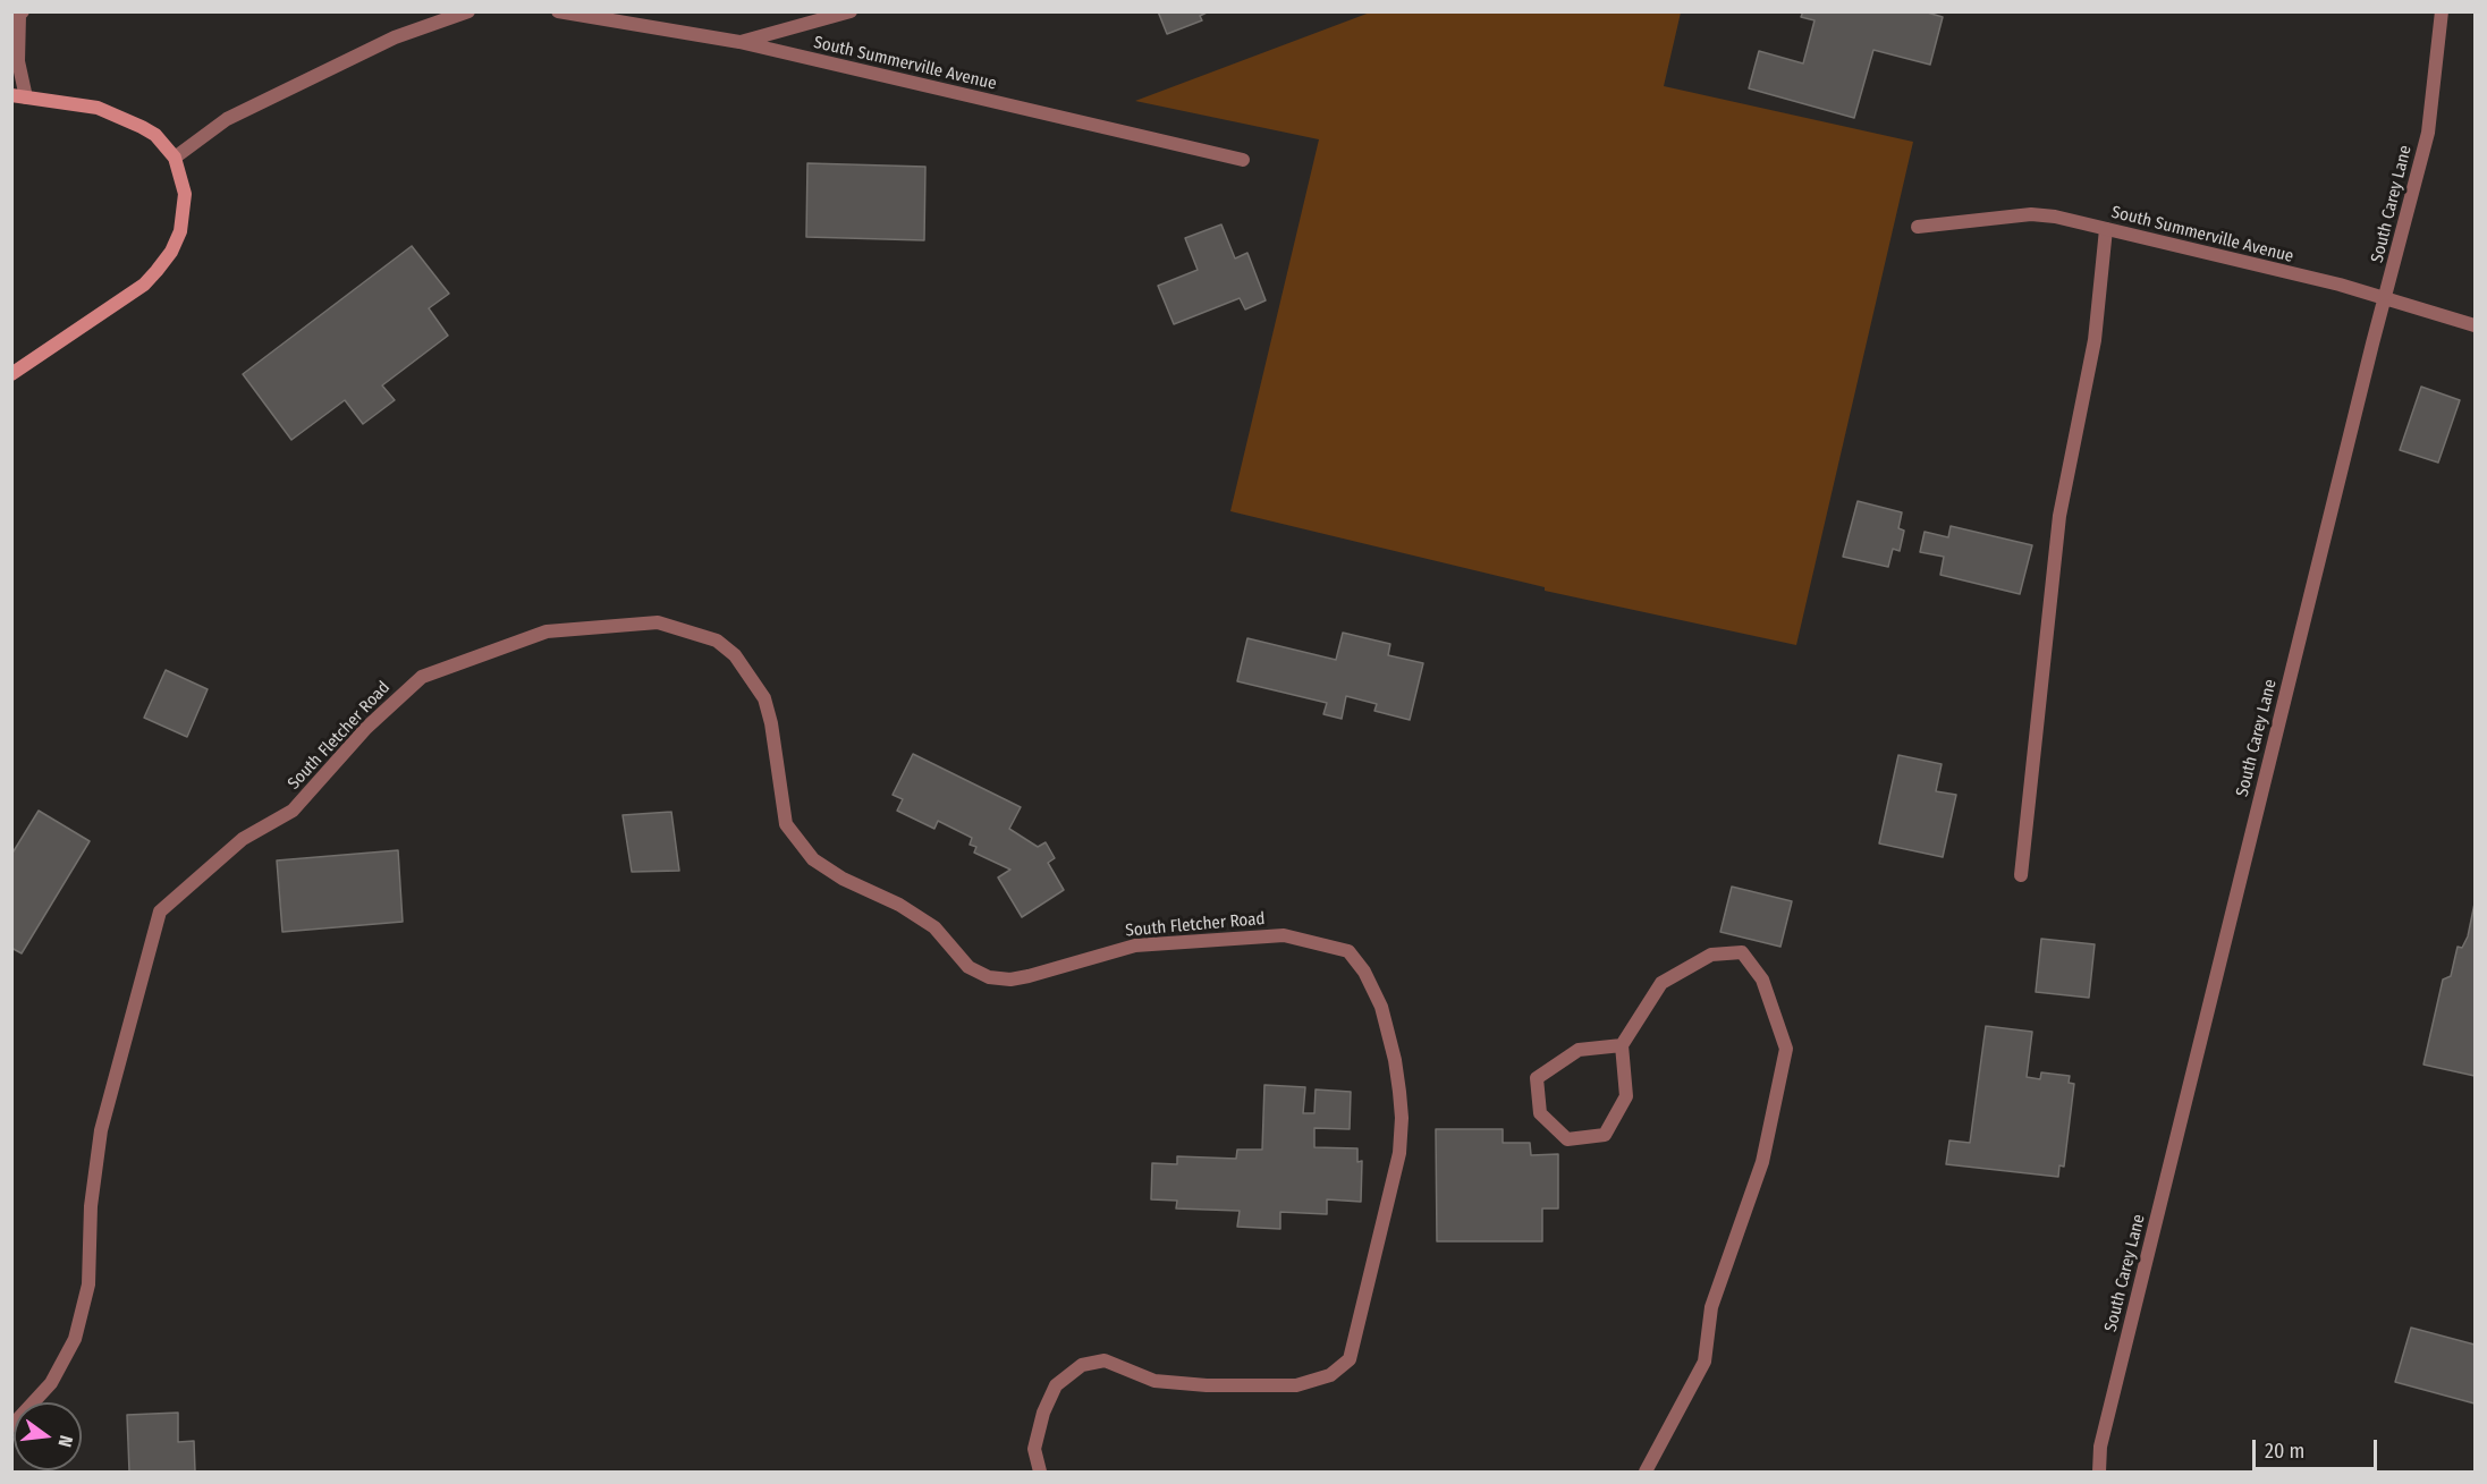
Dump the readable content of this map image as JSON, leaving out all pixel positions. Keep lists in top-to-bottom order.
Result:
{
  "streets": {
    "street": ["South Summerville Avenue", "South Carey Lane", "South Fletcher Road"]
  },
  "crossings": [
    ["South Summerville Avenue", "South Carey Lane"]
  ],
  "scale_bar": "20 m",
  "north": "right"
}
